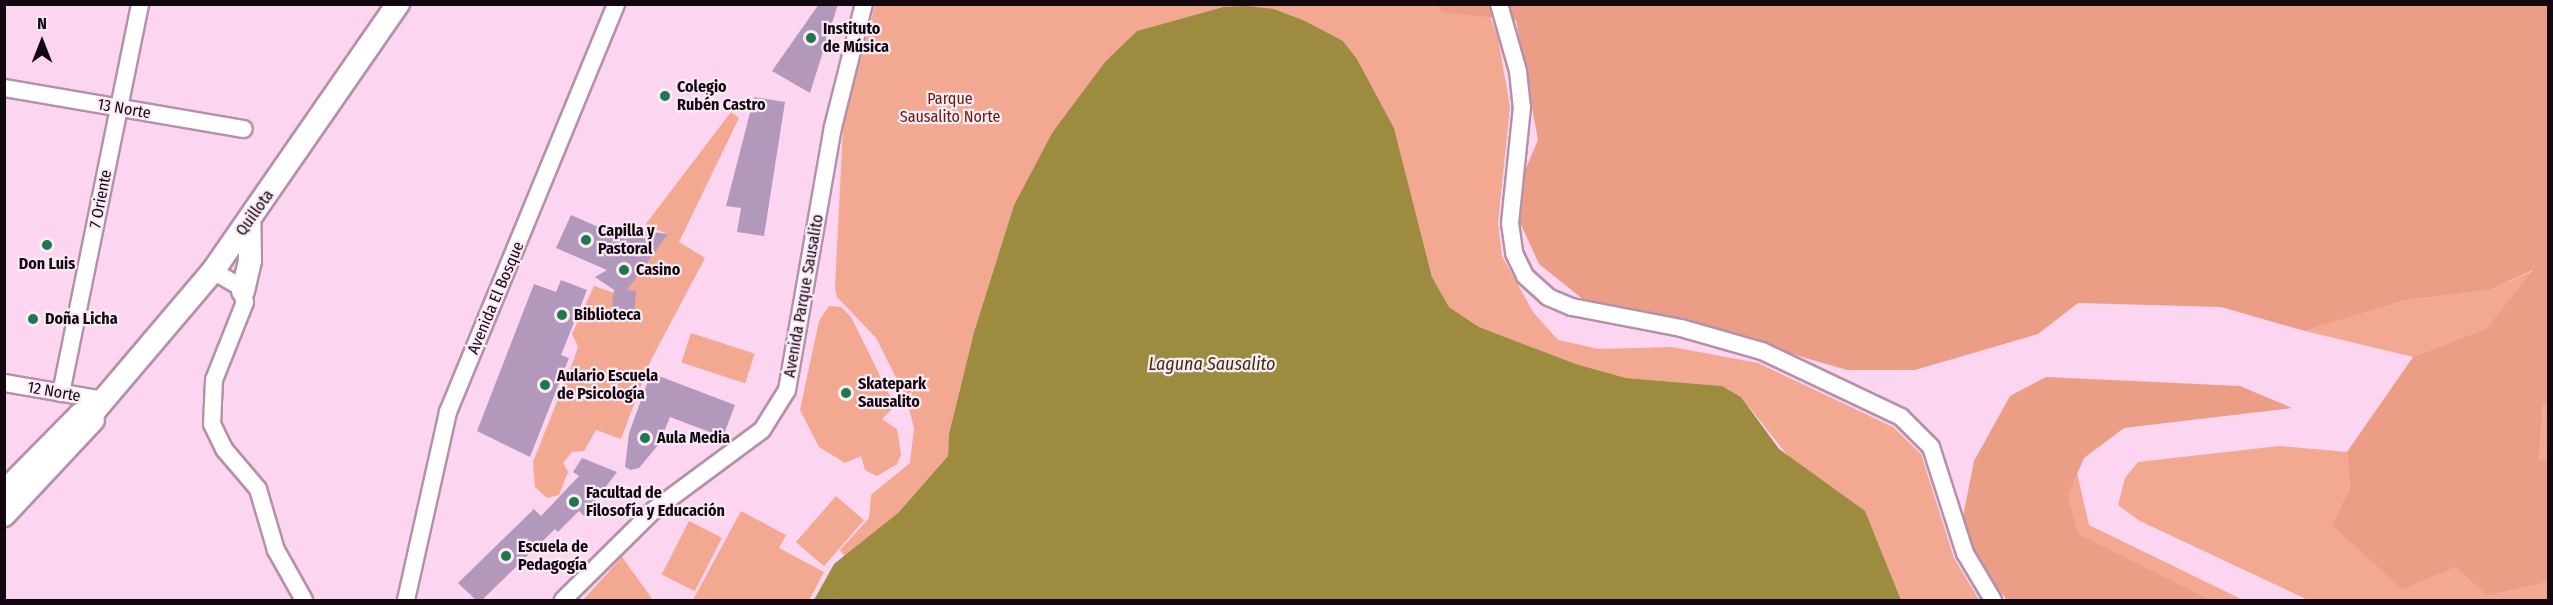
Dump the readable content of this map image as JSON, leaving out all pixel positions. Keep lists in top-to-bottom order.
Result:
{
  "streets": {
    "main road": ["Quillota"],
    "street": [
      "13 Norte",
      "7 Oriente",
      "Avenida Parque Sausalito",
      "Avenida El Bosque",
      "12 Norte"
    ]
  },
  "crossings": [
    ["13 Norte", "7 Oriente"],
    ["7 Oriente", "12 Norte"],
    ["Quillota", "12 Norte"]
  ],
  "water": ["Laguna Sausalito"],
  "parks": ["Parque Sausalito Norte"],
  "places": [
    "Instituto de Música",
    "Colegio Rubén Castro",
    "Capilla y Pastoral",
    "Don Luis",
    "Casino",
    "Biblioteca",
    "Doña Licha",
    "Aulario Escuela de Psicología",
    "Skatepark Sausalito",
    "Aula Media",
    "Facultad de Filosofía y Educación",
    "Escuela de Pedagogía"
  ],
  "north": "top"
}
